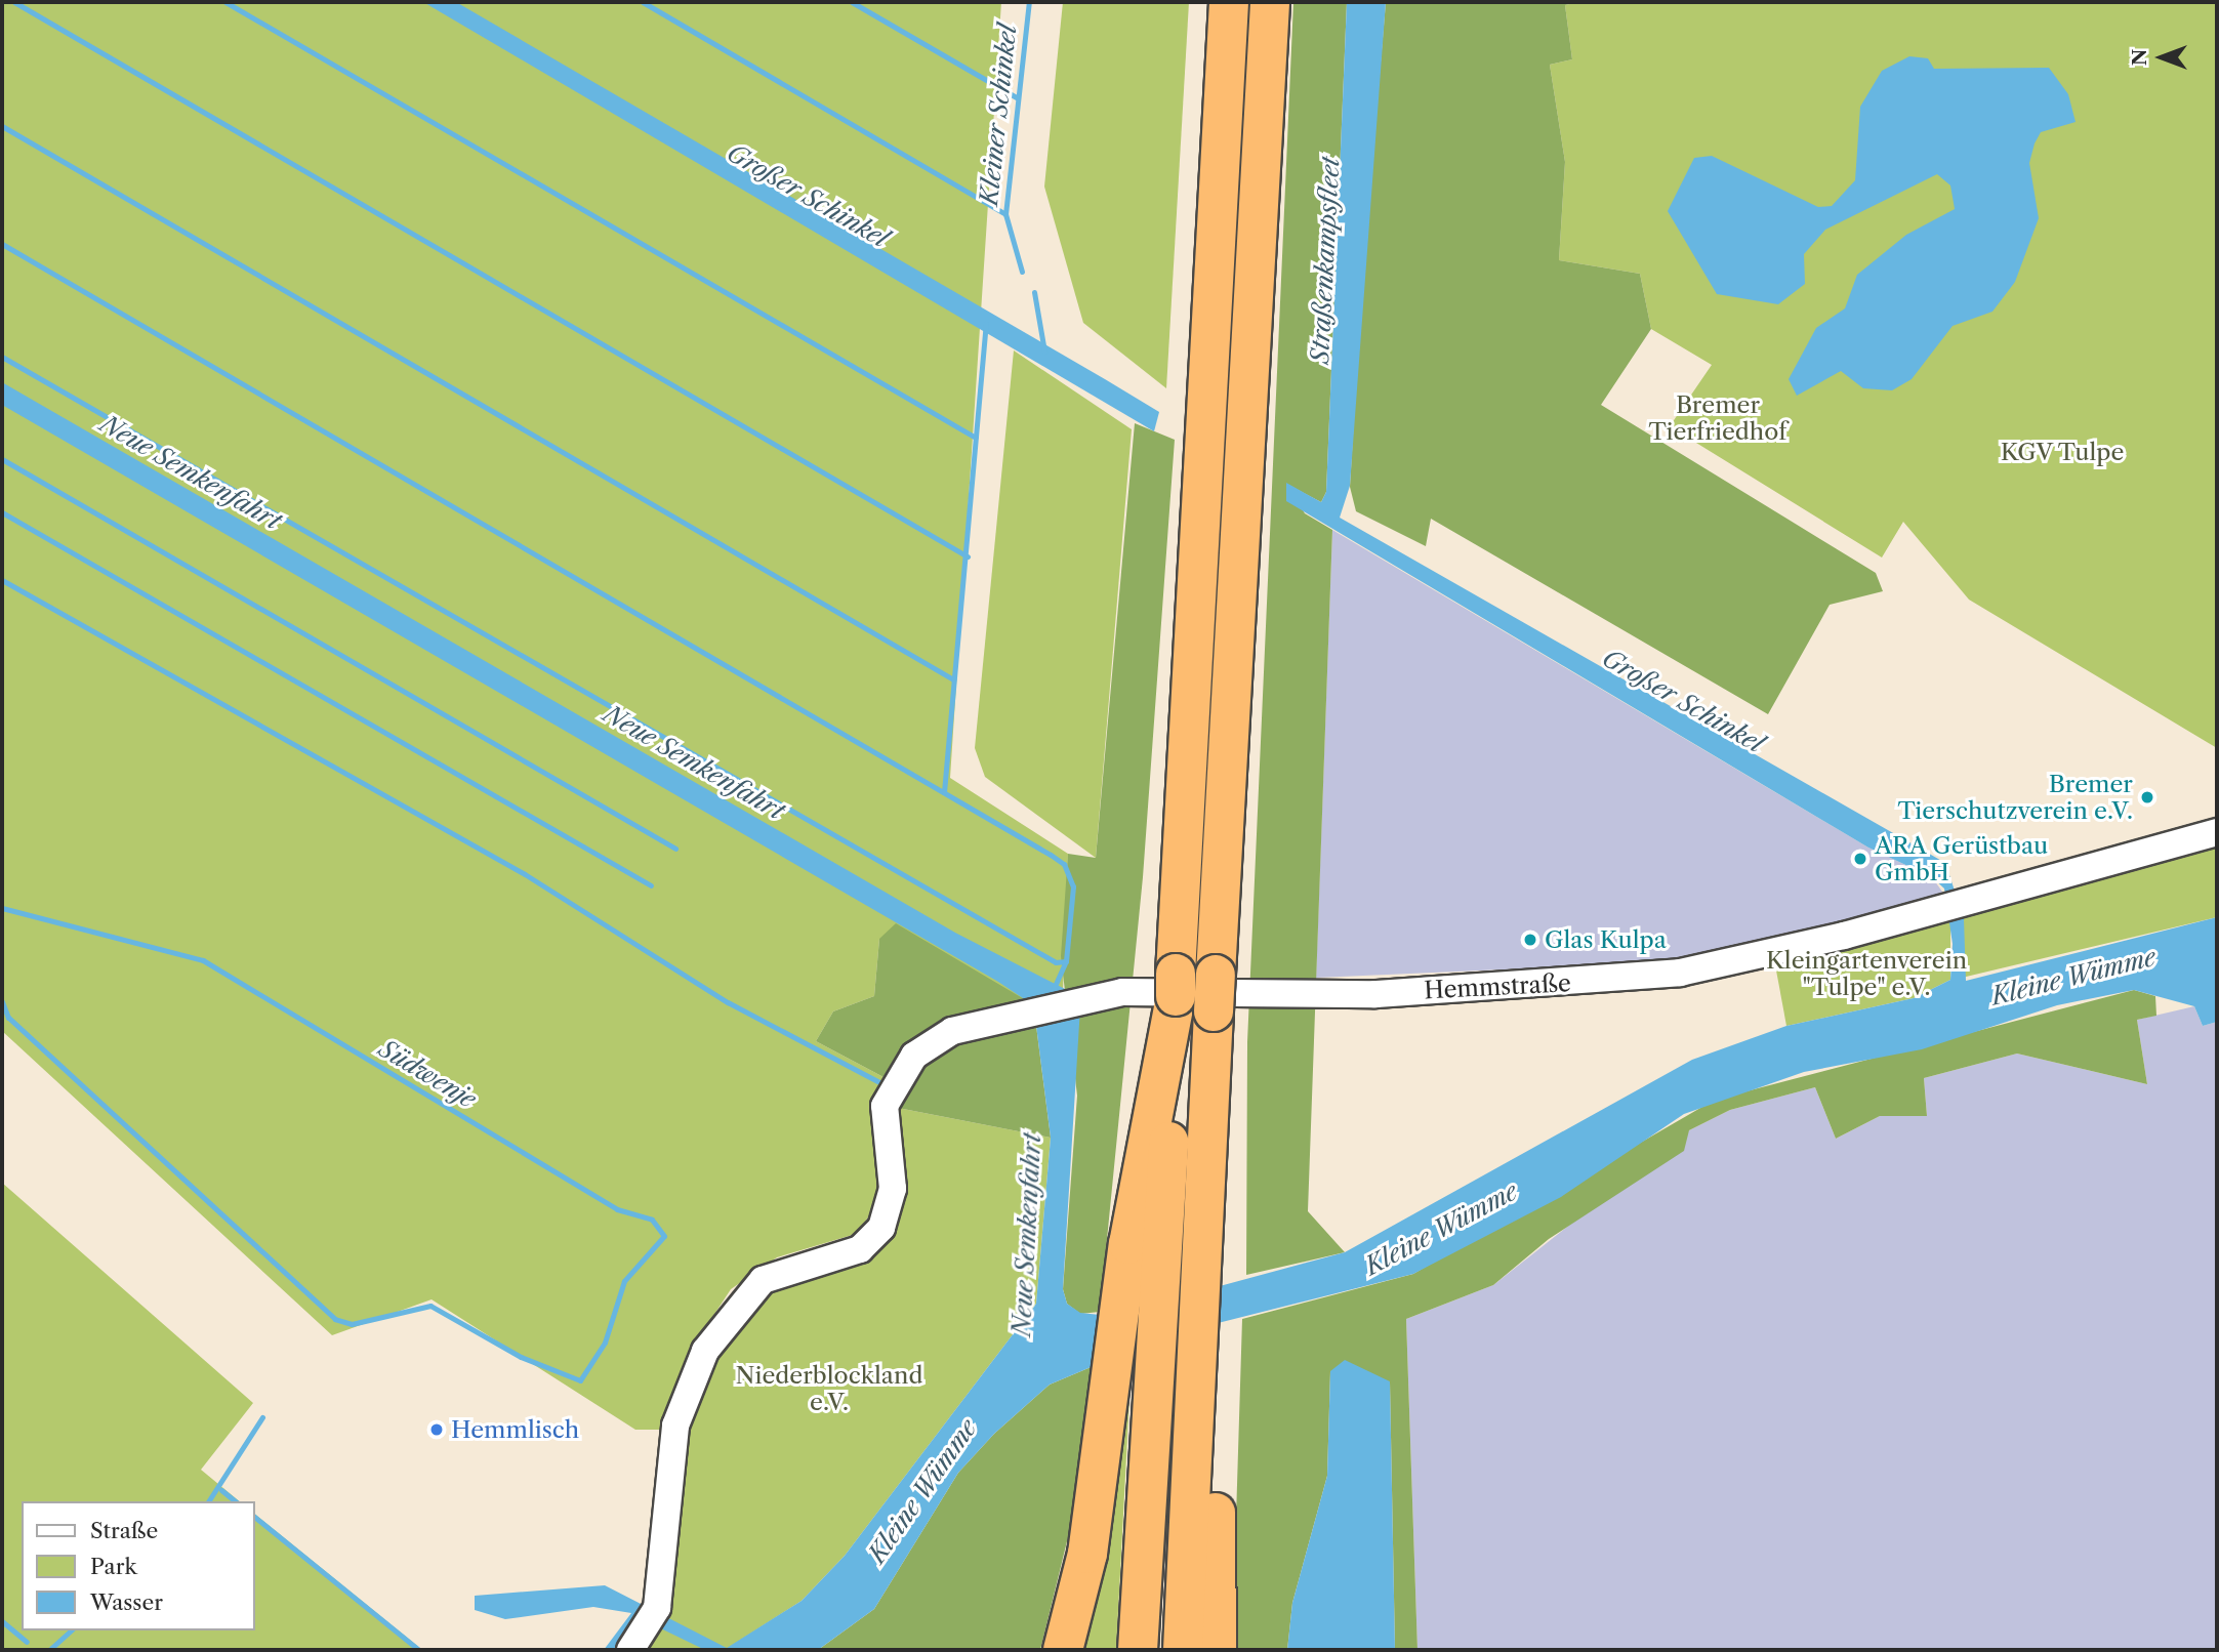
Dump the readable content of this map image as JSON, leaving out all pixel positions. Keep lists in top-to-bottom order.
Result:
{
  "streets": {
    "street": ["Hemmstraße"]
  },
  "water": [
    "Kleiner Schinkel",
    "Großer Schinkel",
    "Straßenkampsfleet",
    "Neue Semkenfahrt",
    "Kleine Wümme",
    "Südwenje"
  ],
  "parks": [
    "Bremer Tierfriedhof",
    "KGV Tulpe",
    "Kleingartenverein \"Tulpe\" e.V.",
    "Niederblockland e.V."
  ],
  "places": [
    "Bremer Tierschutzverein e.V.",
    "ARA Gerüstbau GmbH",
    "Glas Kulpa",
    "Hemmlisch"
  ],
  "legend": ["Straße", "Park", "Wasser"],
  "north": "left"
}
